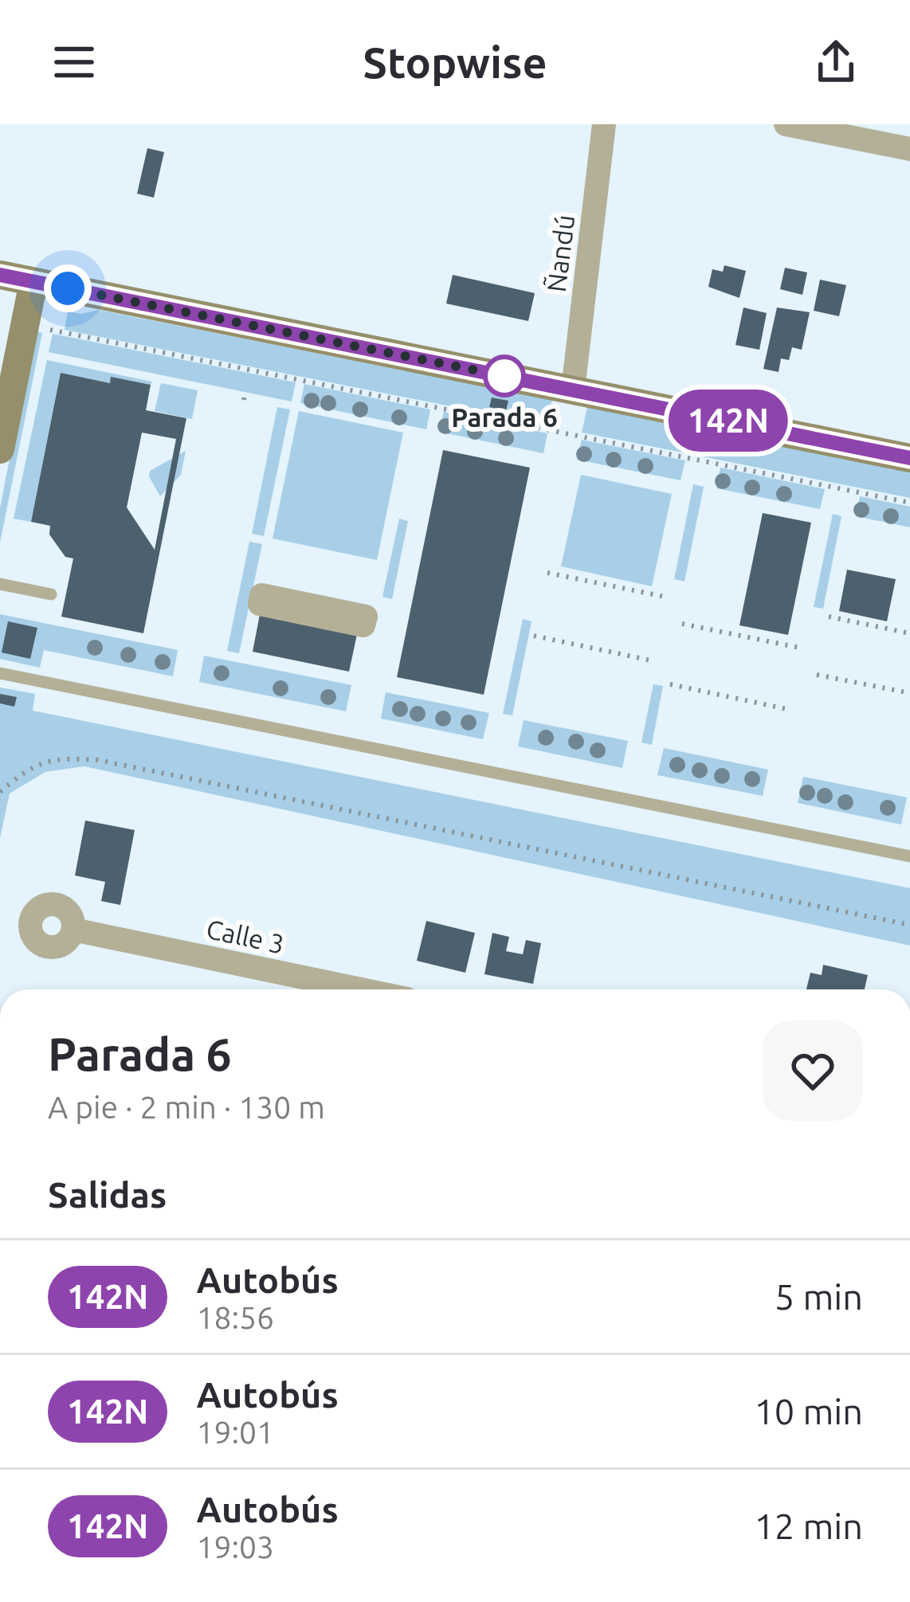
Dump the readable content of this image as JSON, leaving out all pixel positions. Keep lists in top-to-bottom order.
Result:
{
  "streets": {
    "street": ["Ñandú", "Calle 3"]
  },
  "places": ["Parada 6"],
  "lines": ["bus line 142N"],
  "page": {
    "header": "Stopwise",
    "on_map": "142N",
    "heading": [
      ["Parada 6", "A pie · 2 min · 130 m"],
      "Salidas"
    ],
    "list": [
      {
        "mark": "142N",
        "name": "Autobús",
        "note": "18:56",
        "value": "5 min"
      },
      {
        "mark": "142N",
        "name": "Autobús",
        "note": "19:01",
        "value": "10 min"
      },
      {
        "mark": "142N",
        "name": "Autobús",
        "note": "19:03",
        "value": "12 min"
      }
    ]
  }
}
